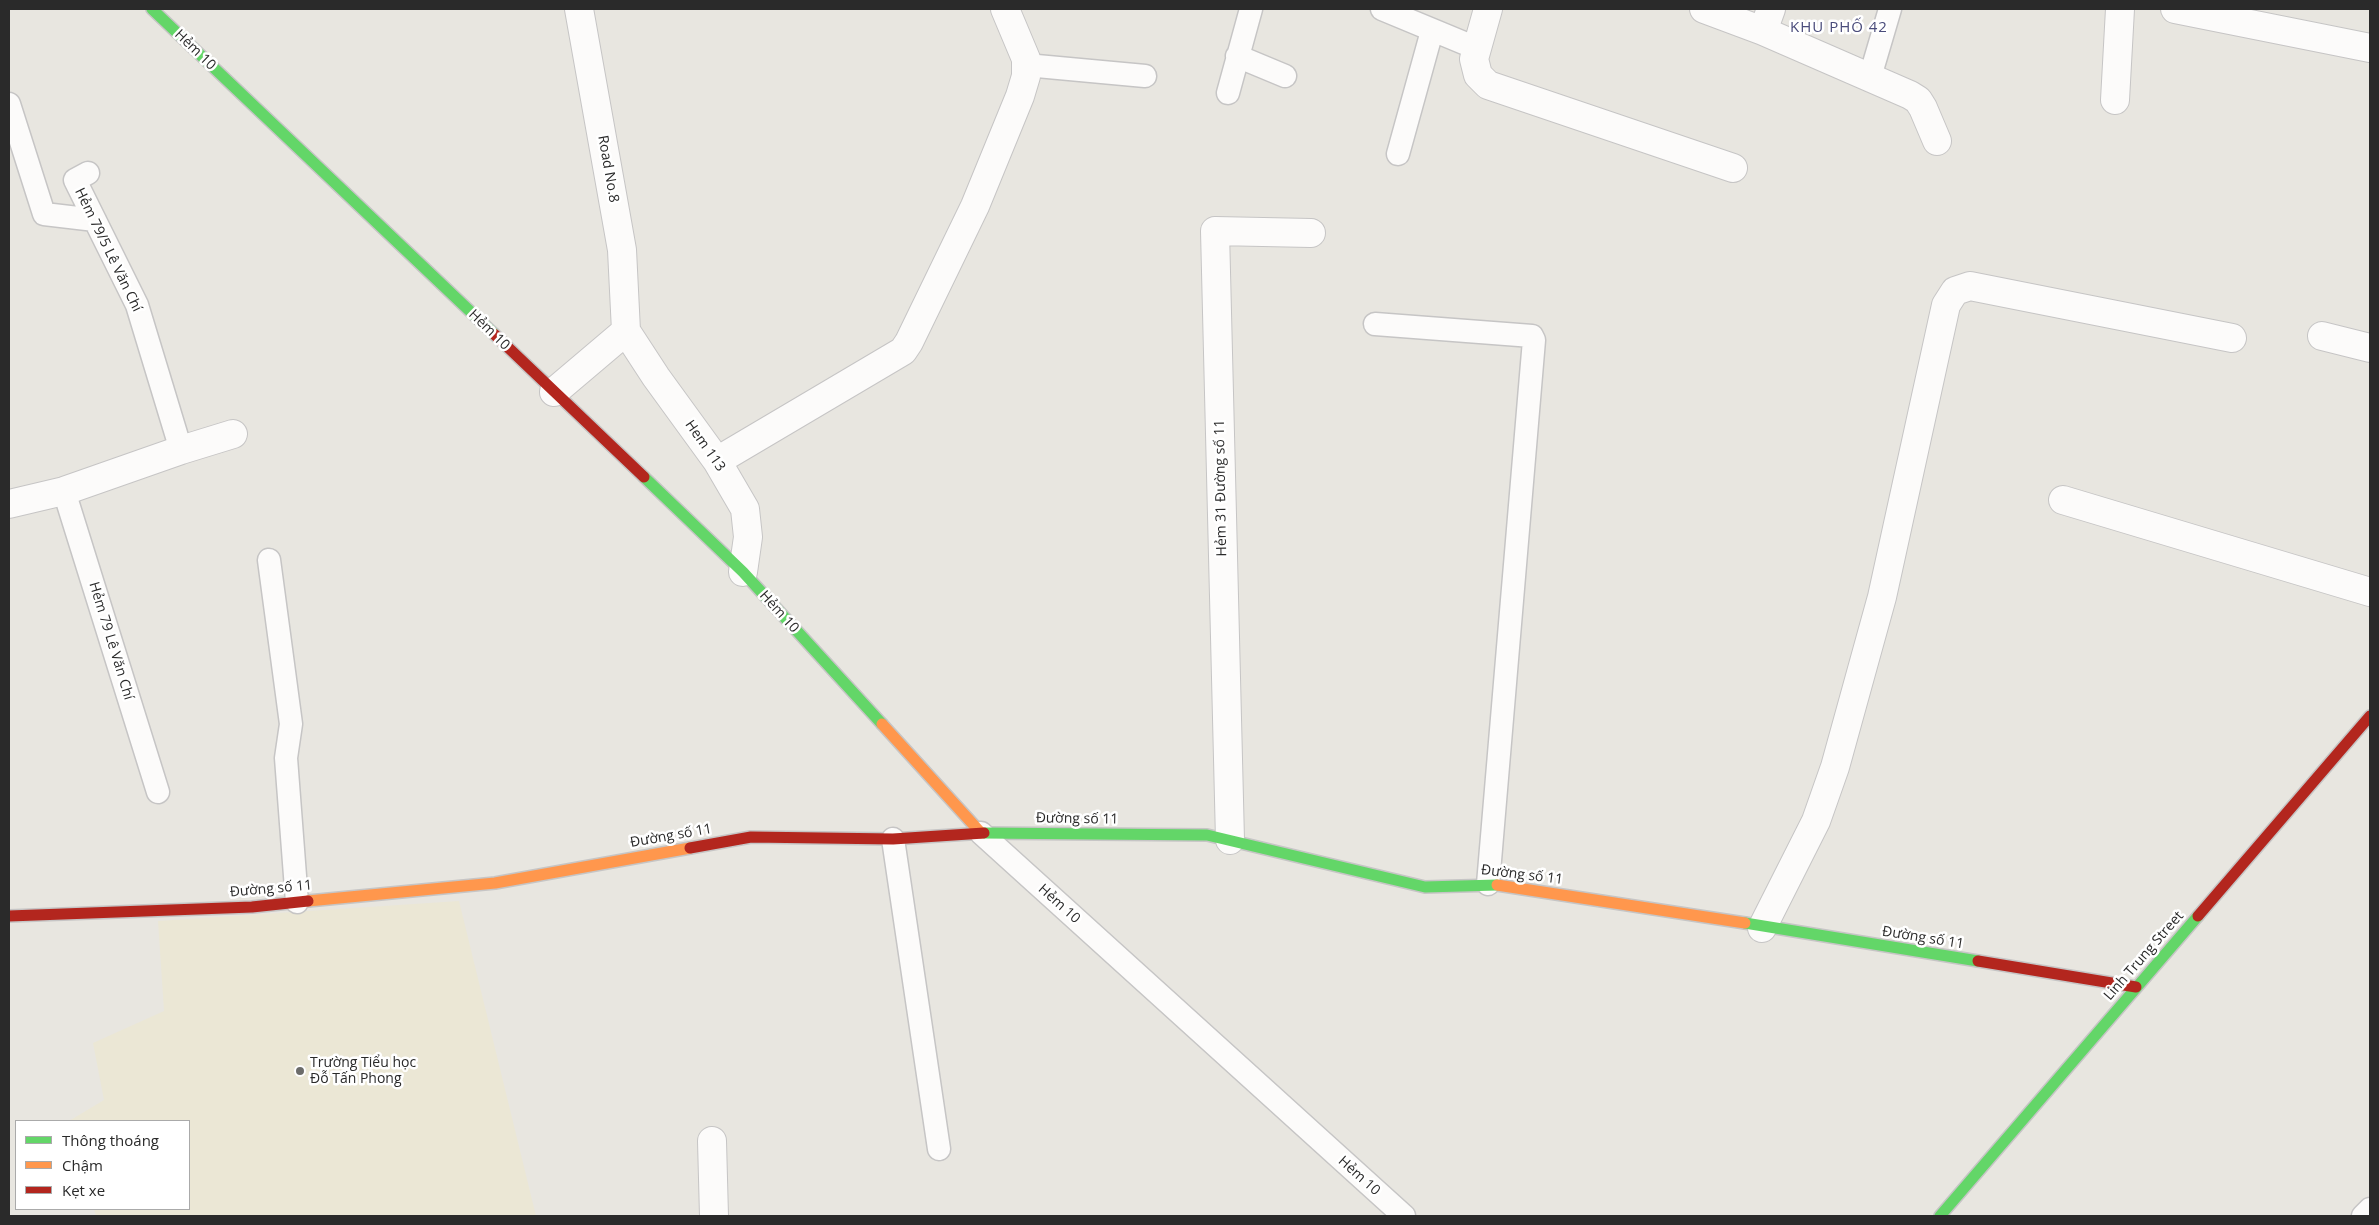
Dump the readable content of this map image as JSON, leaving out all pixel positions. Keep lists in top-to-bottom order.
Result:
{
  "streets": {
    "street": [
      "Hẻm 10",
      "Road No.8",
      "Hem 113",
      "Hẻm 31 Đường số 11",
      "Đường số 11",
      "Linh Trung Street"
    ],
    "lane": ["Hẻm 79/5 Lê Văn Chí", "Hẻm 79 Lê Văn Chí"]
  },
  "crossings": [
    ["Hẻm 10", "Hem 113"],
    ["Hẻm 10", "Đường số 11"],
    ["Road No.8", "Hem 113"],
    ["Hẻm 31 Đường số 11", "Đường số 11"],
    ["Đường số 11", "Linh Trung Street"]
  ],
  "districts": ["KHU PHỐ 42"],
  "places": ["Trường Tiểu học Đỗ Tấn Phong"],
  "legend": ["Thông thoáng", "Chậm", "Kẹt xe"]
}
